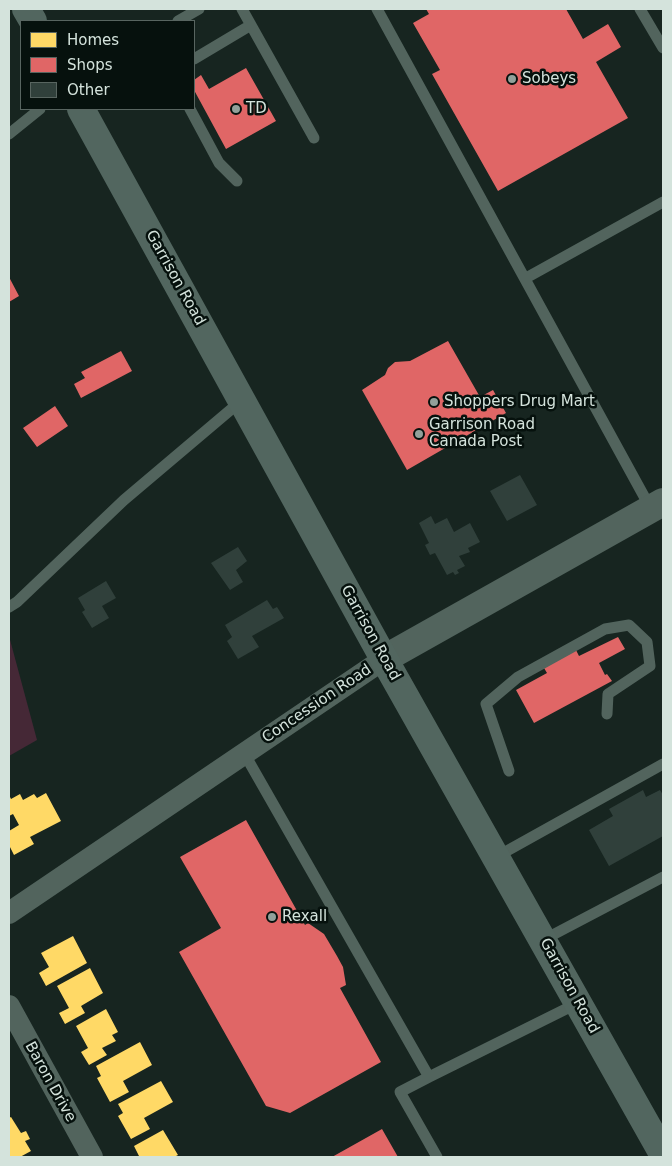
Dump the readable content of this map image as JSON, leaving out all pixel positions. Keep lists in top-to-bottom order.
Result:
{
  "streets": {
    "main road": ["Garrison Road"],
    "street": ["Concession Road", "Baron Drive"]
  },
  "crossings": [
    ["Garrison Road", "Concession Road"]
  ],
  "places": [
    "Sobeys",
    "TD",
    "Shoppers Drug Mart",
    "Garrison Road Canada Post",
    "Rexall"
  ],
  "legend": ["Homes", "Shops", "Other"]
}
